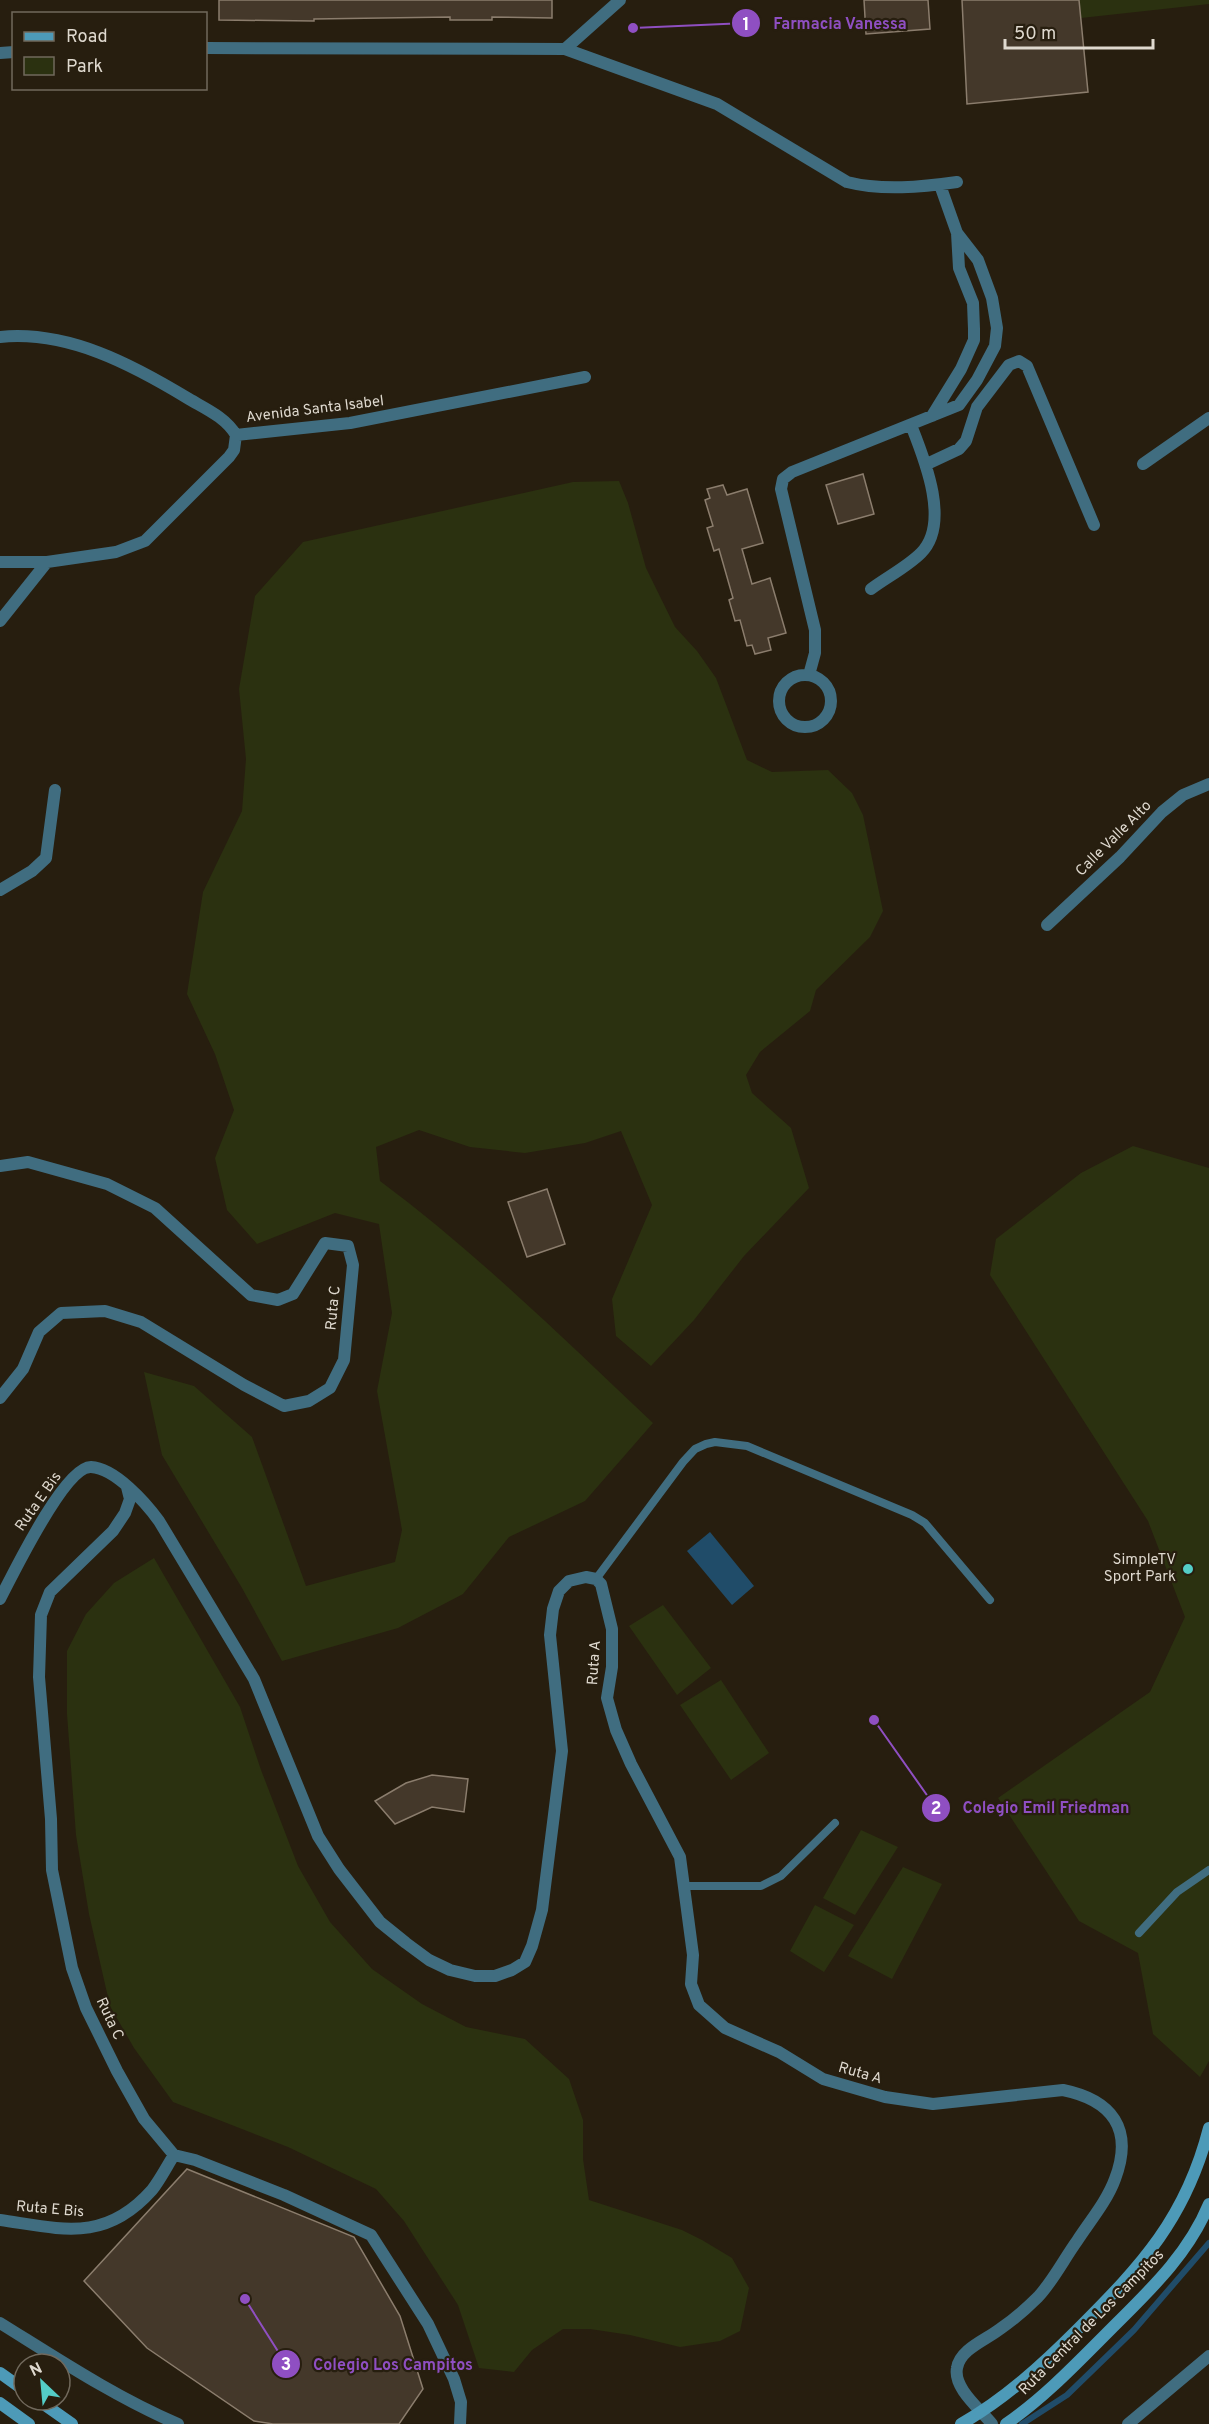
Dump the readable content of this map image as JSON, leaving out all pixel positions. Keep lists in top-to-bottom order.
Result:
{
  "streets": {
    "main road": ["Ruta Central de Los Campitos"],
    "street": [
      "Avenida Santa Isabel",
      "Calle Valle Alto",
      "Ruta C",
      "Ruta E Bis",
      "Ruta A"
    ]
  },
  "crossings": [
    ["Ruta C", "Ruta E Bis"],
    ["Ruta A", "Ruta Central de Los Campitos"]
  ],
  "places": [
    "Farmacia Vanessa",
    "SimpleTV Sport Park",
    "Colegio Emil Friedman",
    "Colegio Los Campitos"
  ],
  "legend": ["Road", "Park"],
  "scale_bar": "50 m",
  "north": "top left"
}
